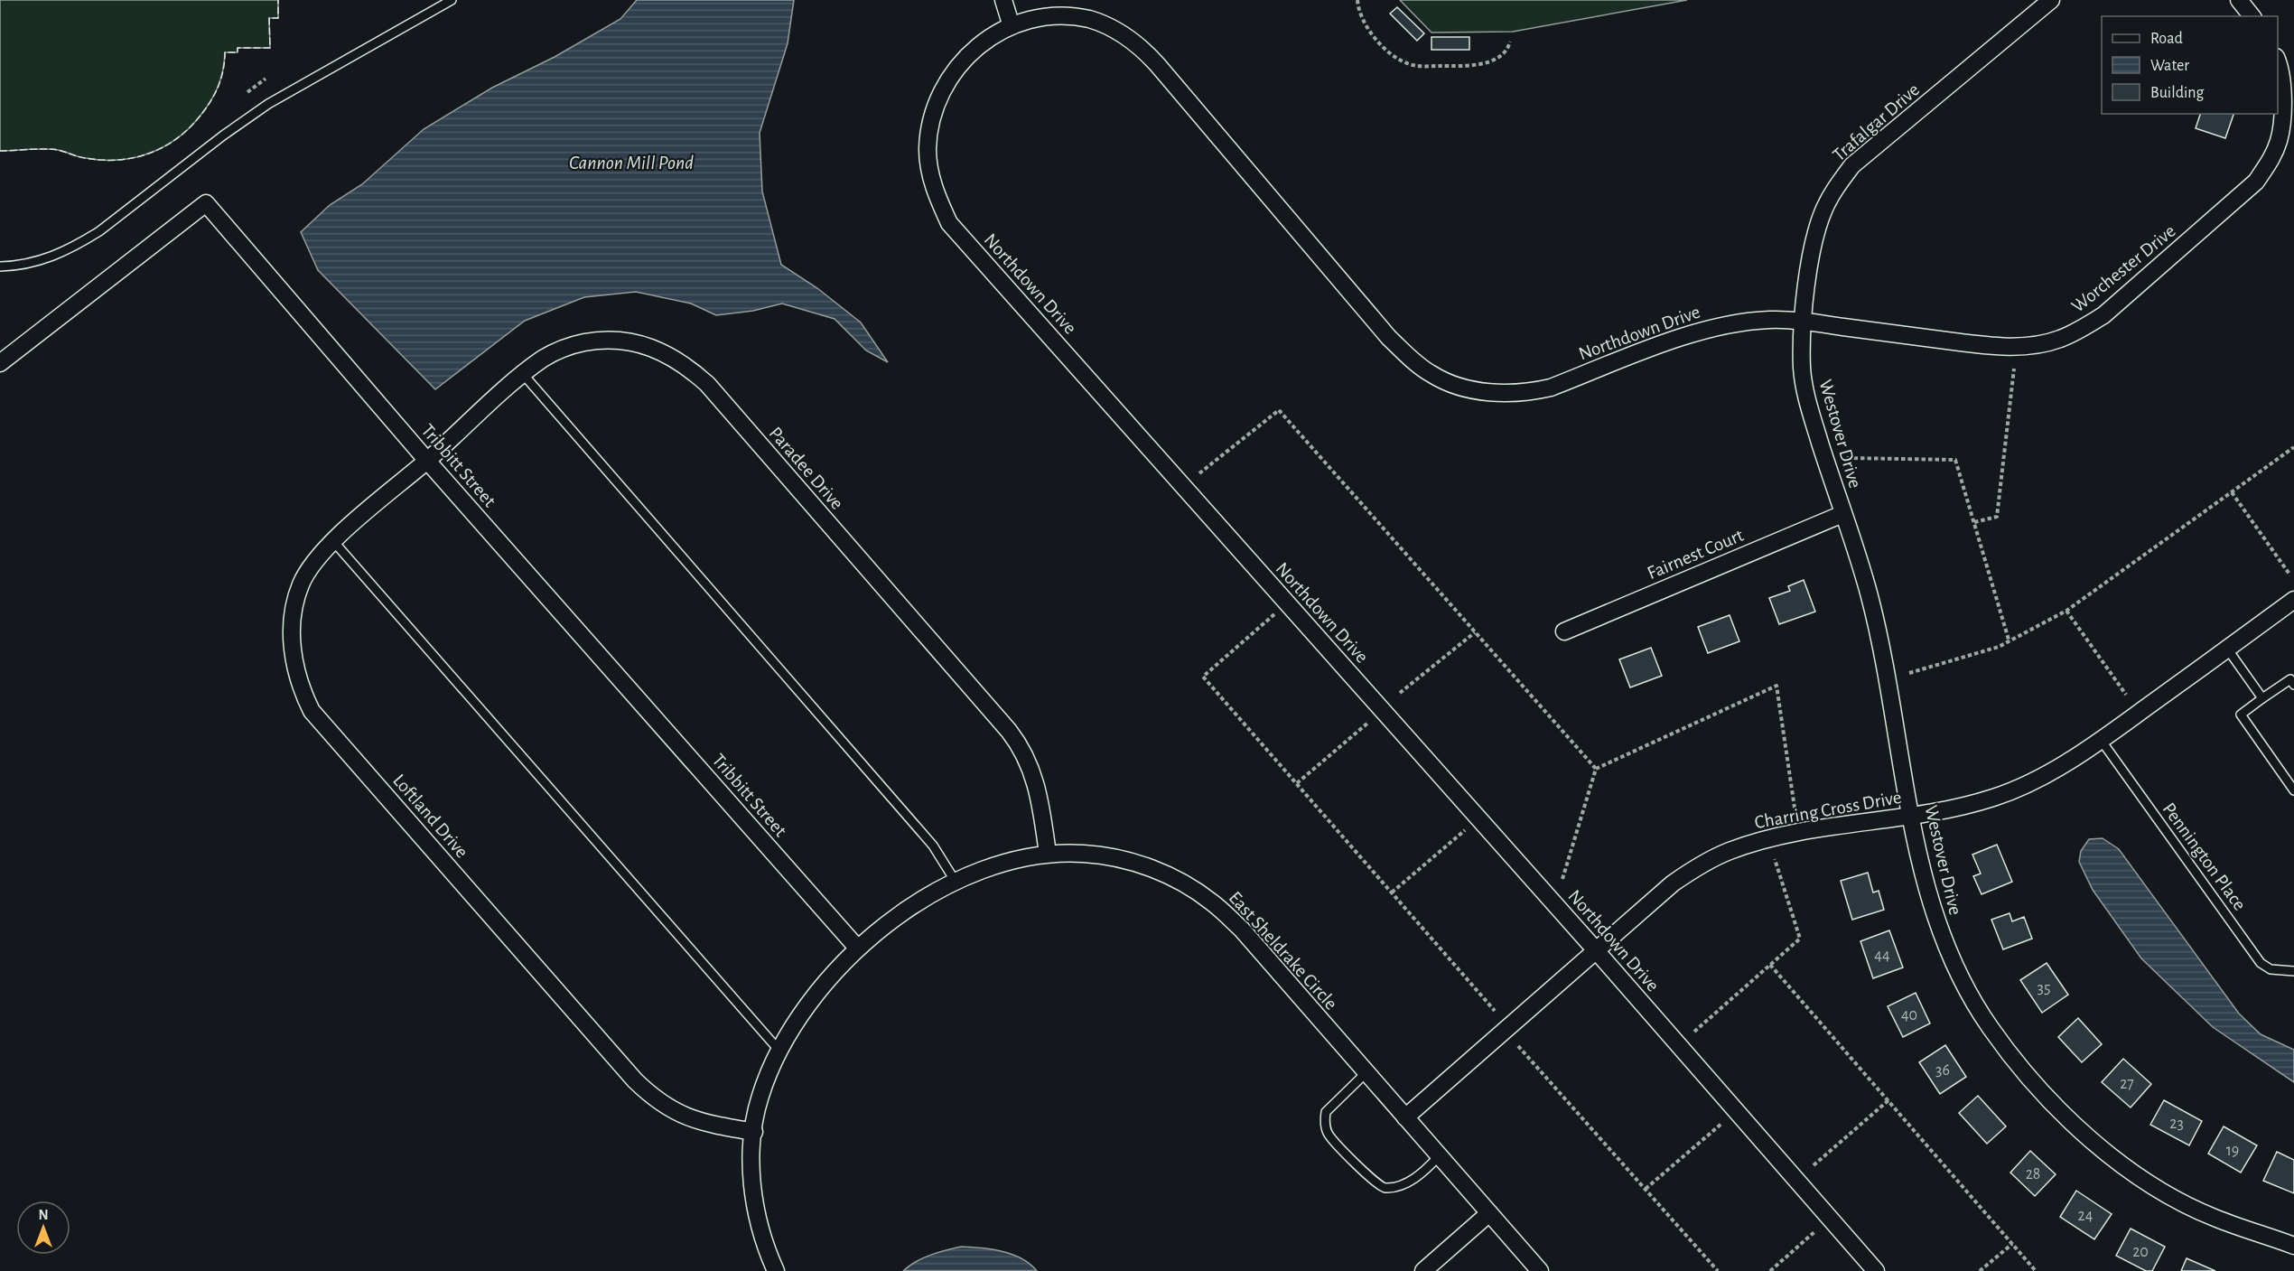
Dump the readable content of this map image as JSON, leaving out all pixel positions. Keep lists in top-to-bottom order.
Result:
{
  "streets": {
    "street": [
      "Trafalgar Drive",
      "Worchester Drive",
      "Northdown Drive",
      "Westover Drive",
      "Tribbitt Street",
      "Paradee Drive",
      "Fairnest Court",
      "Charring Cross Drive",
      "Loftland Drive",
      "East Sheldrake Circle"
    ],
    "lane": ["Pennington Place"]
  },
  "crossings": [
    ["Trafalgar Drive", "Worchester Drive"],
    ["Trafalgar Drive", "Northdown Drive"],
    ["Trafalgar Drive", "Westover Drive"],
    ["Worchester Drive", "Northdown Drive"],
    ["Worchester Drive", "Westover Drive"],
    ["Northdown Drive", "Westover Drive"],
    ["Northdown Drive", "Charring Cross Drive"],
    ["Westover Drive", "Fairnest Court"],
    ["Westover Drive", "Charring Cross Drive"],
    ["Tribbitt Street", "Paradee Drive"],
    ["Tribbitt Street", "Loftland Drive"],
    ["Tribbitt Street", "East Sheldrake Circle"],
    ["Paradee Drive", "Loftland Drive"],
    ["Paradee Drive", "East Sheldrake Circle"],
    ["Charring Cross Drive", "Pennington Place"],
    ["Charring Cross Drive", "East Sheldrake Circle"],
    ["Loftland Drive", "East Sheldrake Circle"]
  ],
  "water": ["Cannon Mill Pond"],
  "house_numbers": [
    "44",
    "35",
    "40",
    "36",
    "27",
    "23",
    "19",
    "28",
    "24",
    "20"
  ],
  "legend": ["Road", "Water", "Building"],
  "north": "top"
}
